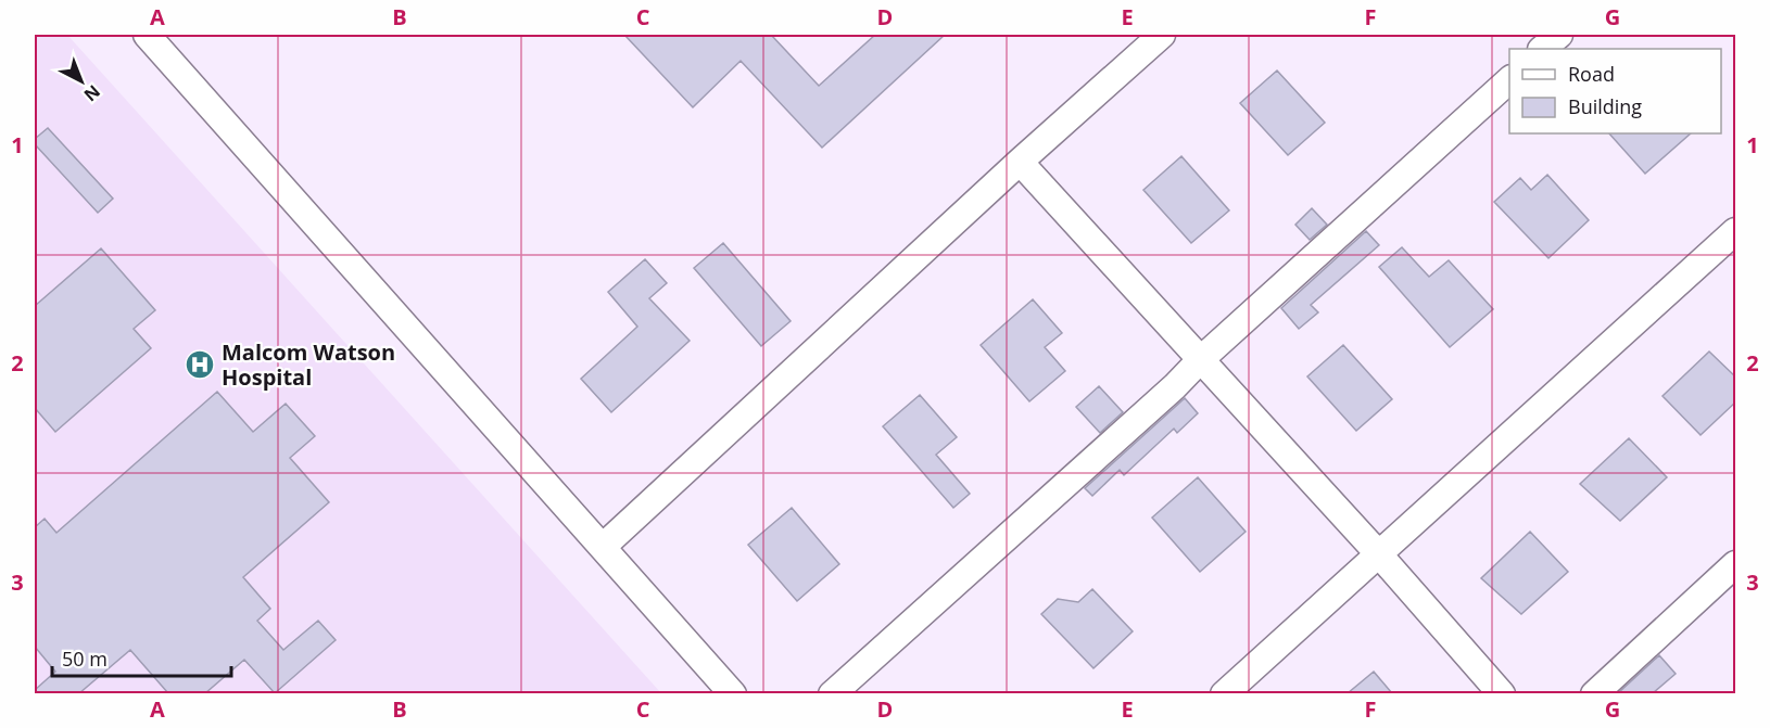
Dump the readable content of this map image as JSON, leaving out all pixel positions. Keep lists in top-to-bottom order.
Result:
{
  "places": {
    "hospital": ["Malcom Watson Hospital"]
  },
  "legend": ["Road", "Building"],
  "scale_bar": "50 m",
  "north": "bottom right",
  "grid": {
    "columns": [
      "A",
      "B",
      "C",
      "D",
      "E",
      "F",
      "G"
    ],
    "rows": ["1", "2", "3"]
  }
}
